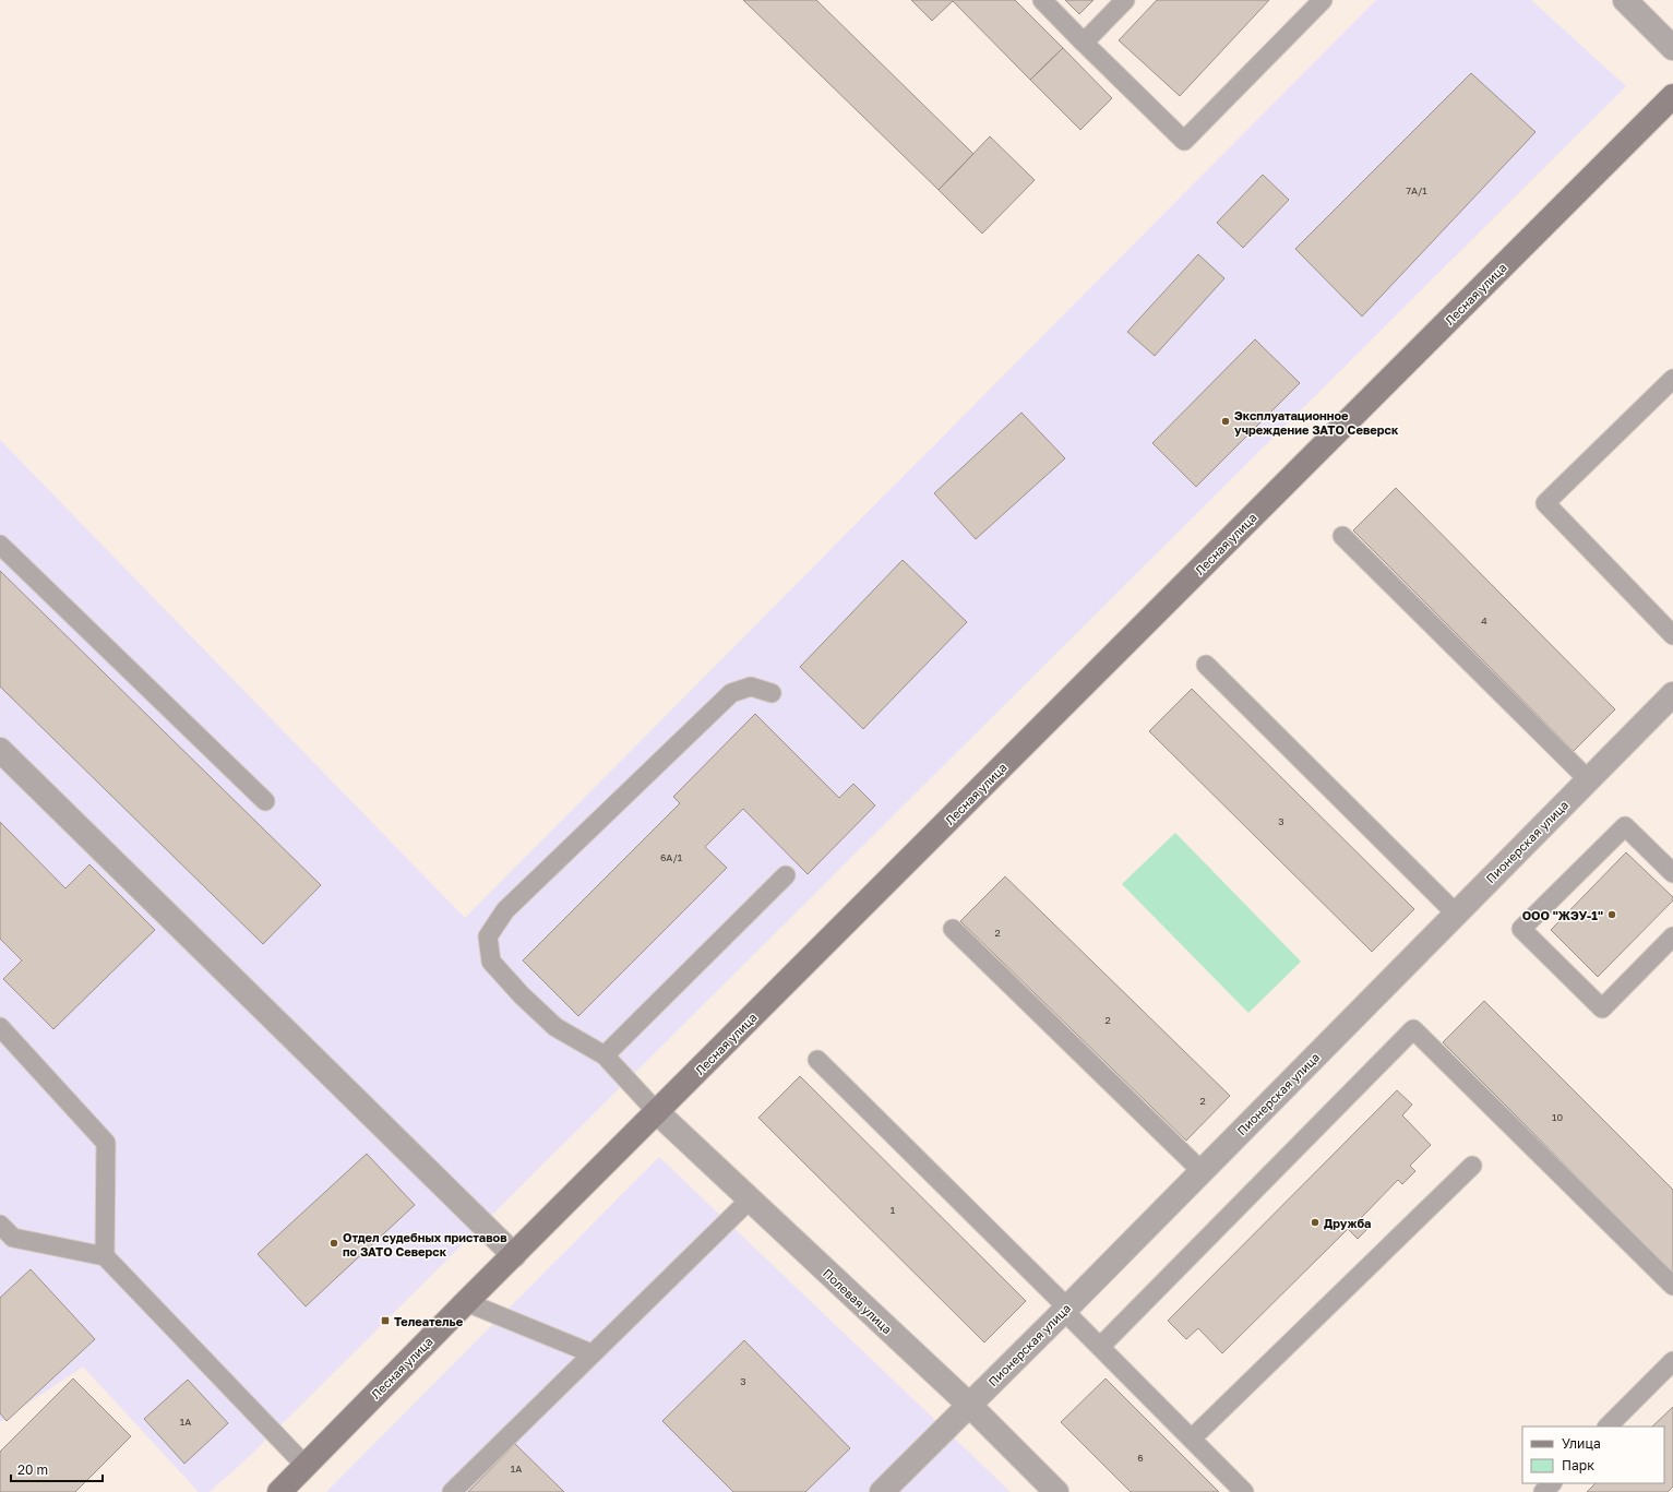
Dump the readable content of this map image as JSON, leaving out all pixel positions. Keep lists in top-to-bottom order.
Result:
{
  "streets": {
    "main road": ["Лесная улица"],
    "street": ["Пионерская улица", "Полевая улица"]
  },
  "crossings": [
    ["Лесная улица", "Полевая улица"],
    ["Пионерская улица", "Полевая улица"]
  ],
  "places": {
    "other": [
      "Эксплуатационное учреждение ЗАТО Северск",
      "ООО \"ЖЭУ-1\"",
      "Дружба",
      "Отдел судебных приставов по ЗАТО Северск"
    ],
    "transit": ["Телеателье"]
  },
  "house_numbers": [
    "7А/1",
    "4",
    "3",
    "6А/1",
    "2",
    "2",
    "2",
    "10",
    "1",
    "3",
    "1А",
    "6",
    "1А"
  ],
  "legend": ["Улица", "Парк"],
  "scale_bar": "20 m"
}
